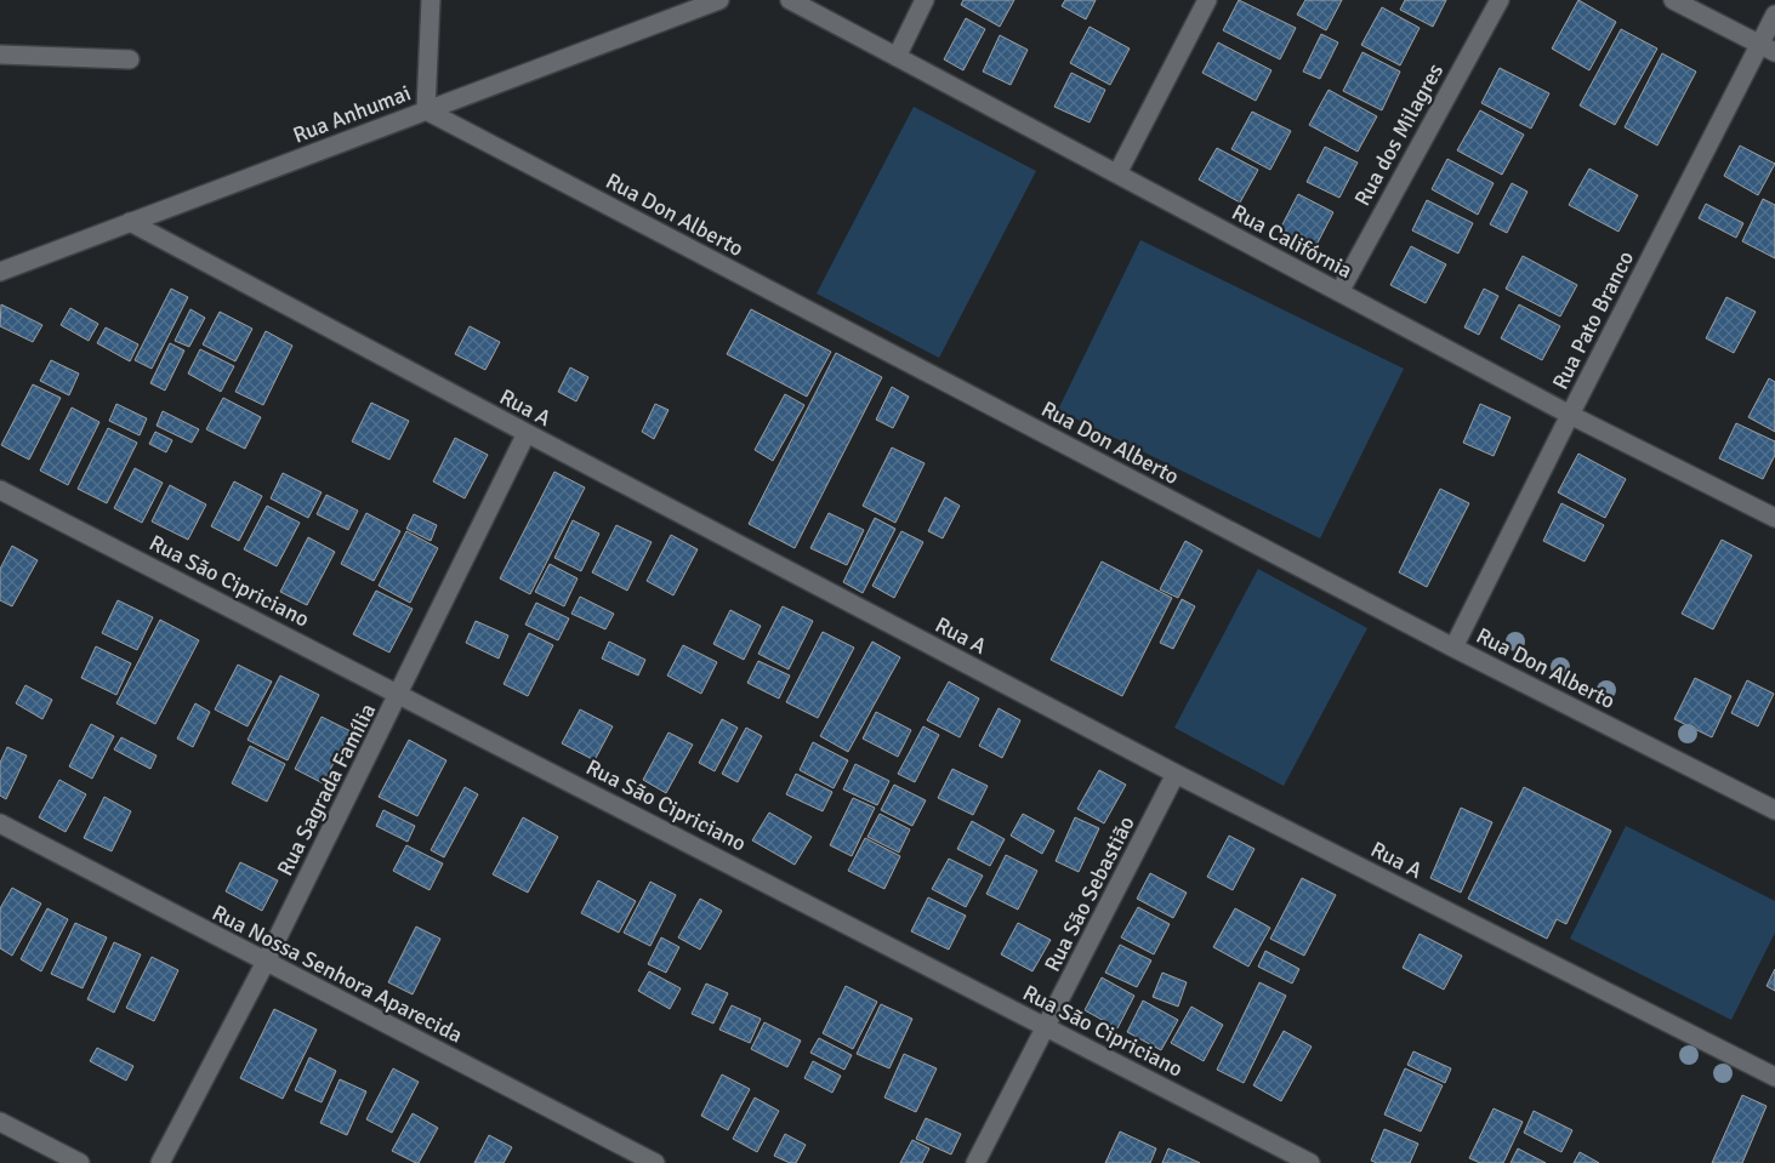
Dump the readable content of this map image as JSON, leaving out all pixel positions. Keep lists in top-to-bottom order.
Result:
{
  "streets": {
    "street": [
      "Rua Anhumai",
      "Rua dos Milagres",
      "Rua Don Alberto",
      "Rua Califórnia",
      "Rua Pato Branco",
      "Rua A",
      "Rua São Cipriciano",
      "Rua Sagrada Família",
      "Rua São Sebastião",
      "Rua Nossa Senhora Aparecida"
    ]
  },
  "crossings": [
    ["Rua Anhumai", "Rua Don Alberto"],
    ["Rua Anhumai", "Rua A"],
    ["Rua dos Milagres", "Rua Califórnia"],
    ["Rua Don Alberto", "Rua Pato Branco"],
    ["Rua Califórnia", "Rua Pato Branco"],
    ["Rua A", "Rua Sagrada Família"],
    ["Rua A", "Rua São Sebastião"],
    ["Rua São Cipriciano", "Rua Sagrada Família"],
    ["Rua São Cipriciano", "Rua São Sebastião"],
    ["Rua Sagrada Família", "Rua Nossa Senhora Aparecida"]
  ]
}
